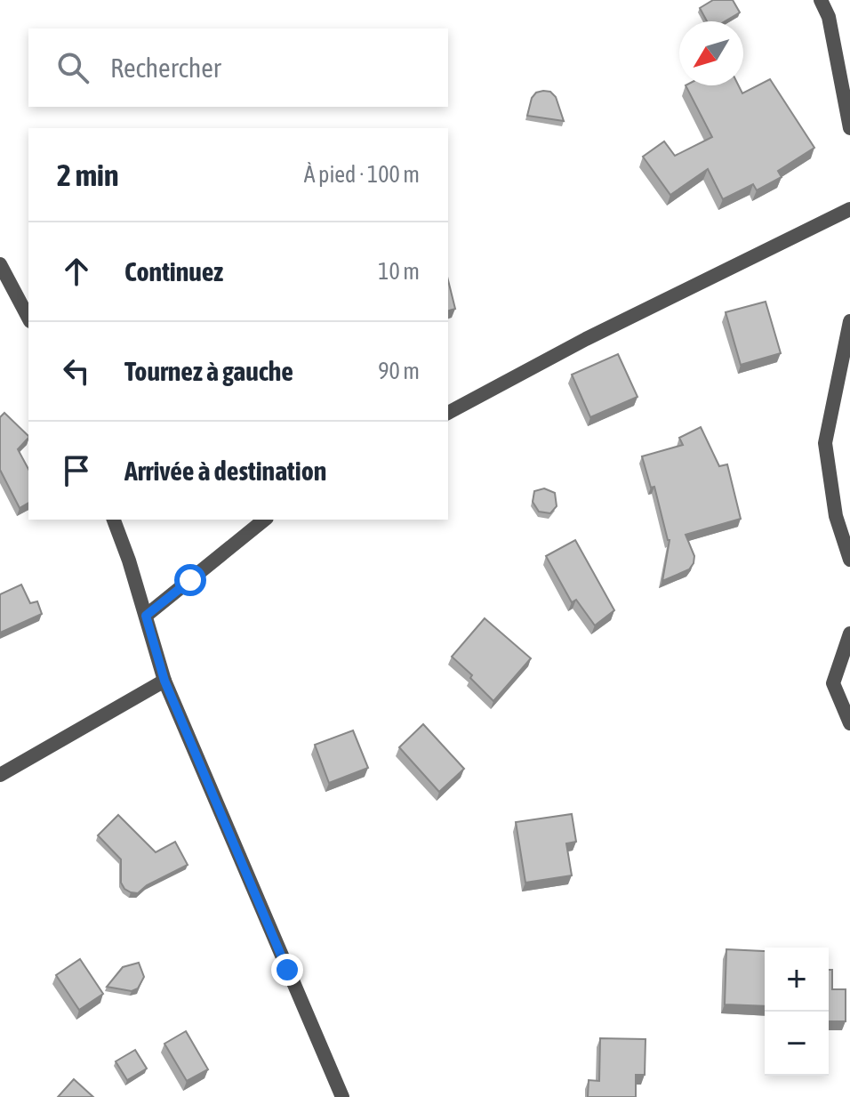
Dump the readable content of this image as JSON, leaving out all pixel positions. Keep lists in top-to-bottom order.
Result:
{
  "north": "bottom left",
  "page": {
    "search": "Rechercher",
    "heading": ["2 min", "À pied · 100 m"],
    "list": [
      ["Continuez", "10 m"],
      ["Tournez à gauche", "90 m"],
      "Arrivée à destination"
    ],
    "map_buttons": ["+", "−"]
  }
}
